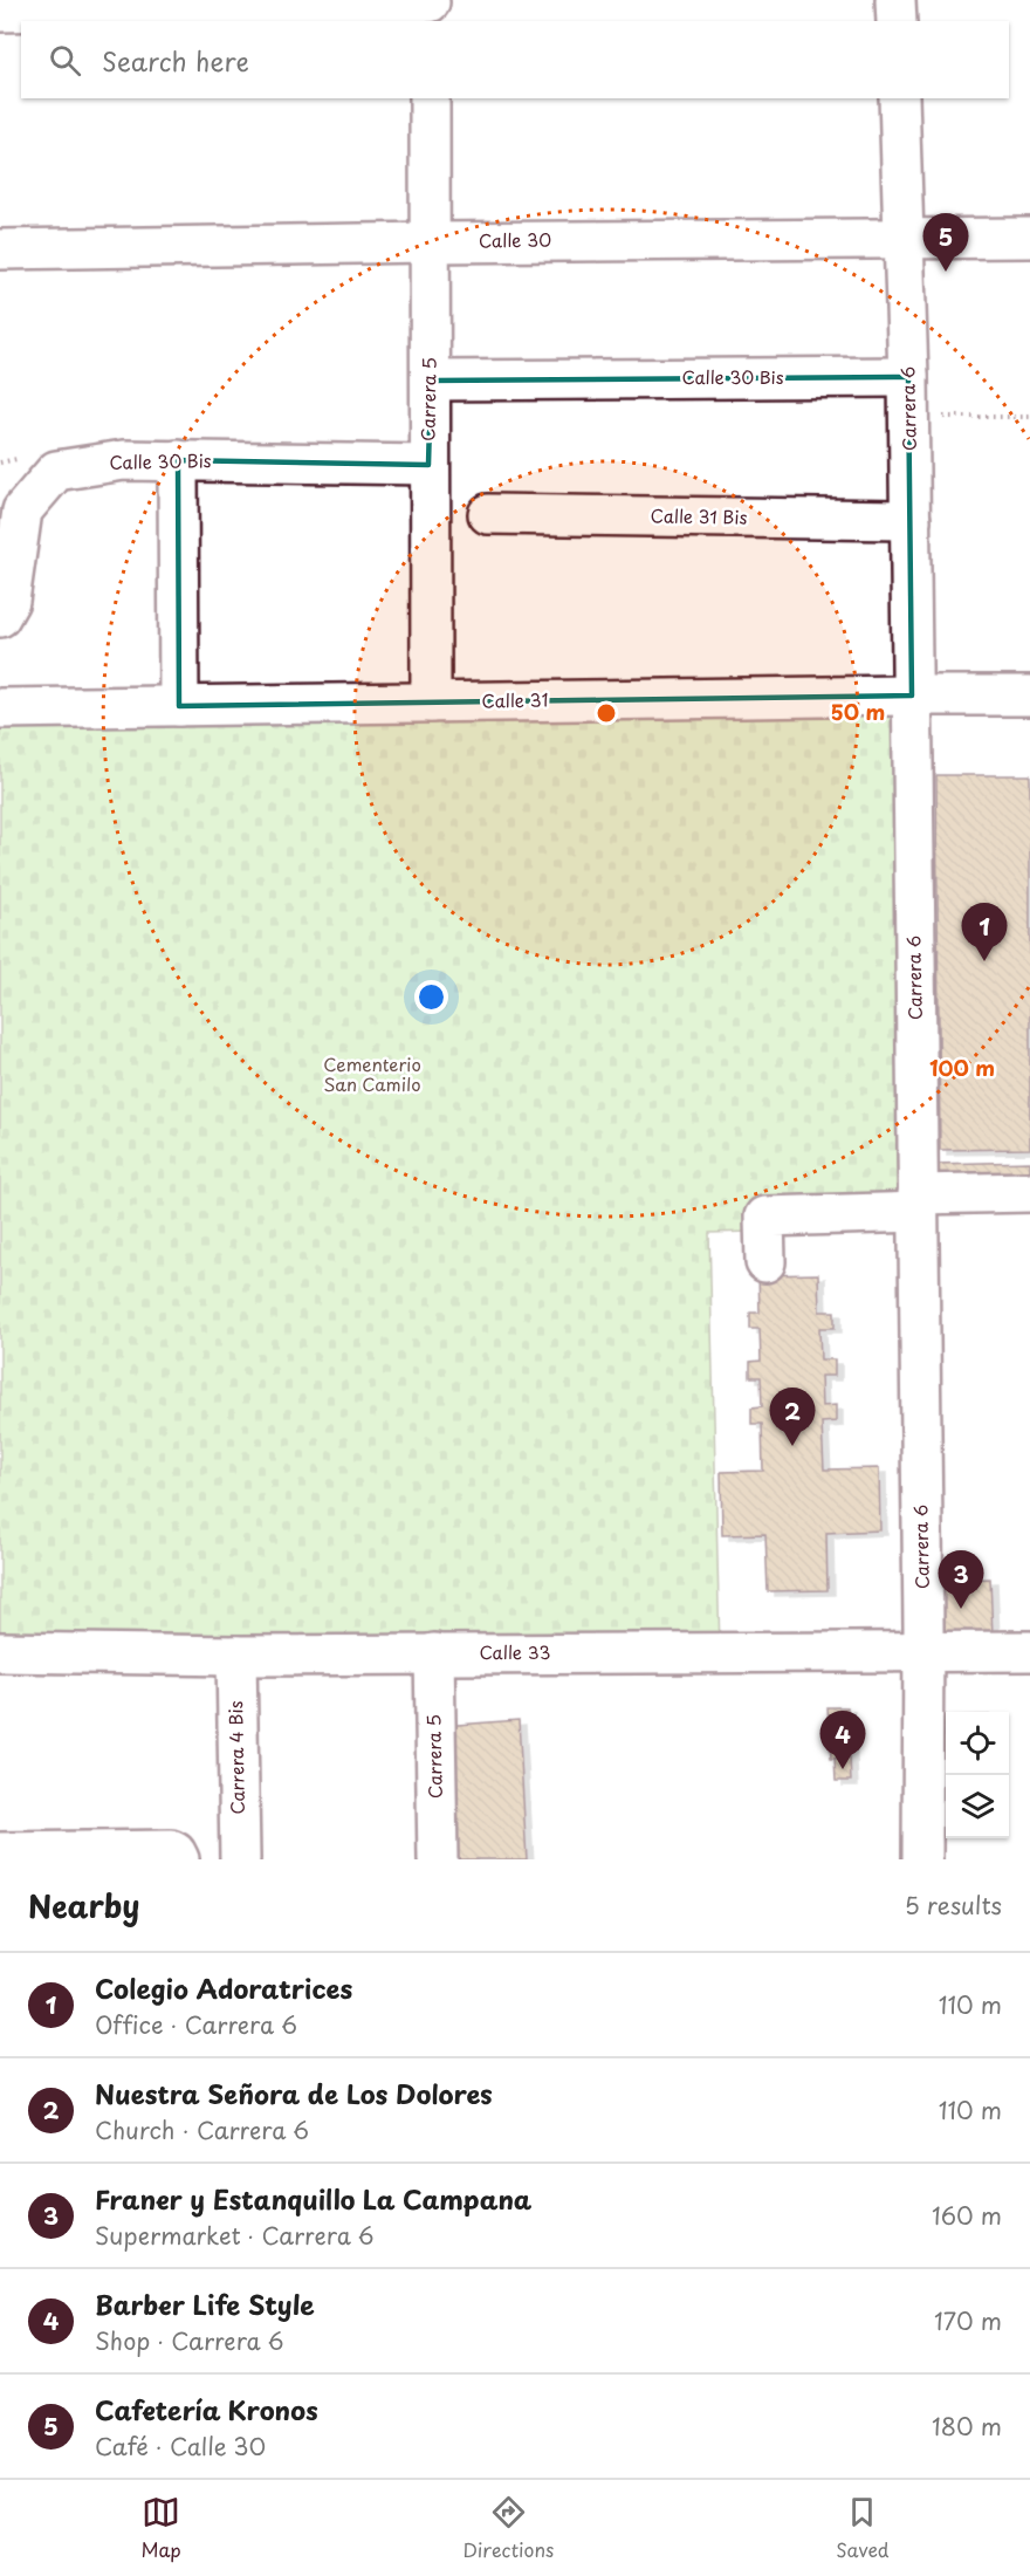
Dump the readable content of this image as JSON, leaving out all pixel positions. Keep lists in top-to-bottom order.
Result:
{
  "streets": {
    "street": [
      "Calle 30",
      "Calle 30 Bis",
      "Carrera 5",
      "Carrera 6",
      "Calle 31 Bis",
      "Calle 31",
      "Calle 33",
      "Carrera 4 Bis"
    ]
  },
  "crossings": [
    ["Calle 30", "Carrera 5"],
    ["Calle 30", "Carrera 6"],
    ["Calle 30 Bis", "Carrera 5"],
    ["Calle 30 Bis", "Carrera 6"],
    ["Carrera 5", "Calle 31"],
    ["Carrera 5", "Calle 33"],
    ["Carrera 6", "Calle 31 Bis"],
    ["Carrera 6", "Calle 31"],
    ["Carrera 6", "Calle 33"],
    ["Calle 33", "Carrera 4 Bis"]
  ],
  "parks": ["Cementerio San Camilo"],
  "page": {
    "search": "Search here",
    "pins": [
      "5",
      "1",
      "2",
      "3",
      "4"
    ],
    "heading": ["Nearby", "5 results"],
    "list": [
      {
        "mark": "1",
        "name": "Colegio Adoratrices",
        "note": "Office · Carrera 6",
        "value": "110 m"
      },
      {
        "mark": "2",
        "name": "Nuestra Señora de Los Dolores",
        "note": "Church · Carrera 6",
        "value": "110 m"
      },
      {
        "mark": "3",
        "name": "Franer y Estanquillo La Campana",
        "note": "Supermarket · Carrera 6",
        "value": "160 m"
      },
      {
        "mark": "4",
        "name": "Barber Life Style",
        "note": "Shop · Carrera 6",
        "value": "170 m"
      },
      {
        "mark": "5",
        "name": "Cafetería Kronos",
        "note": "Café · Calle 30",
        "value": "180 m"
      }
    ],
    "nav": ["Map", "Directions", "Saved"]
  },
  "rings": ["50 m", "100 m"]
}
